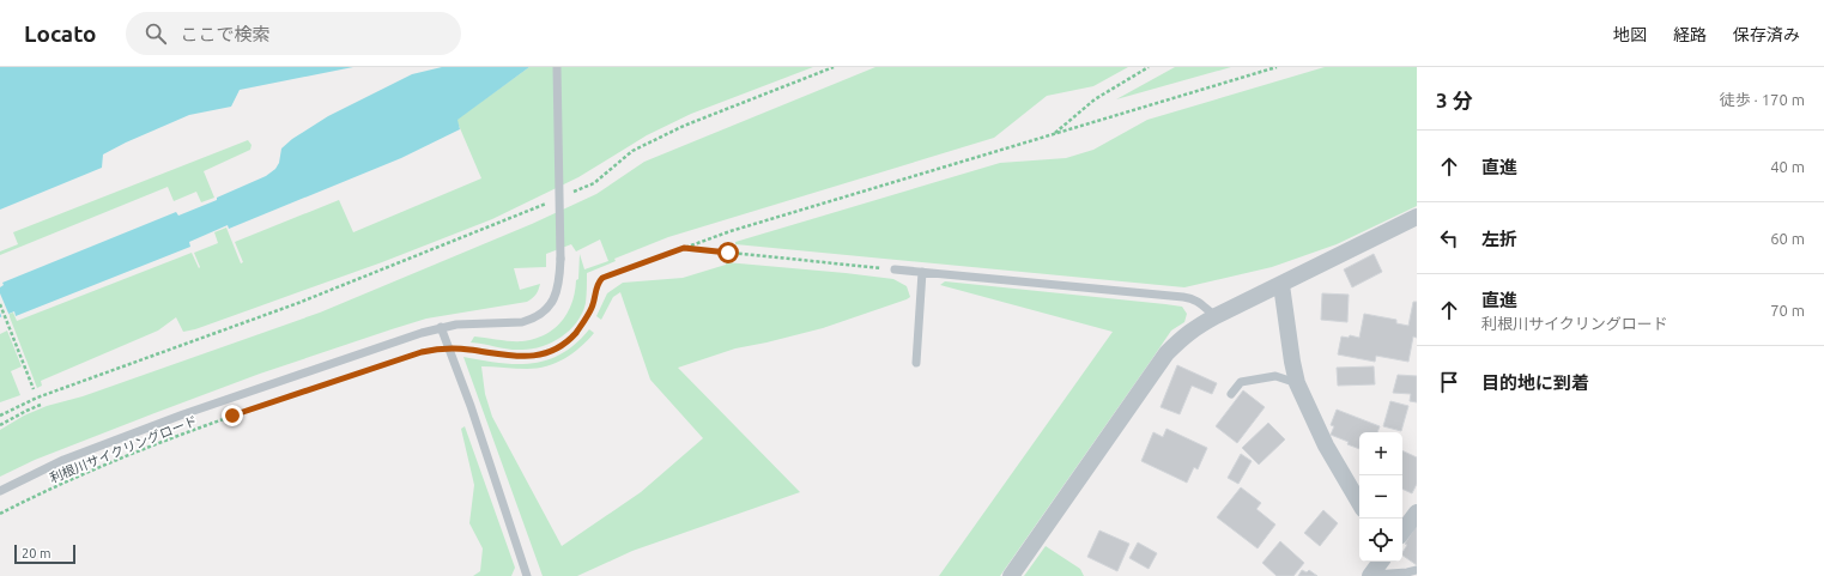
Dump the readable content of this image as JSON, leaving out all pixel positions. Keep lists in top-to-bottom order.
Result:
{
  "streets": {
    "path": ["利根川サイクリングロード"]
  },
  "scale_bar": "20 m",
  "page": {
    "header": "Locato",
    "search": "ここで検索",
    "nav": ["地図", "経路", "保存済み"],
    "heading": ["3 分", "徒歩 · 170 m"],
    "list": [
      ["直進", "40 m"],
      ["左折", "60 m"],
      ["直進", "利根川サイクリングロード", "70 m"],
      "目的地に到着"
    ],
    "map_buttons": ["+", "−"],
    "scale": "20 m"
  }
}
